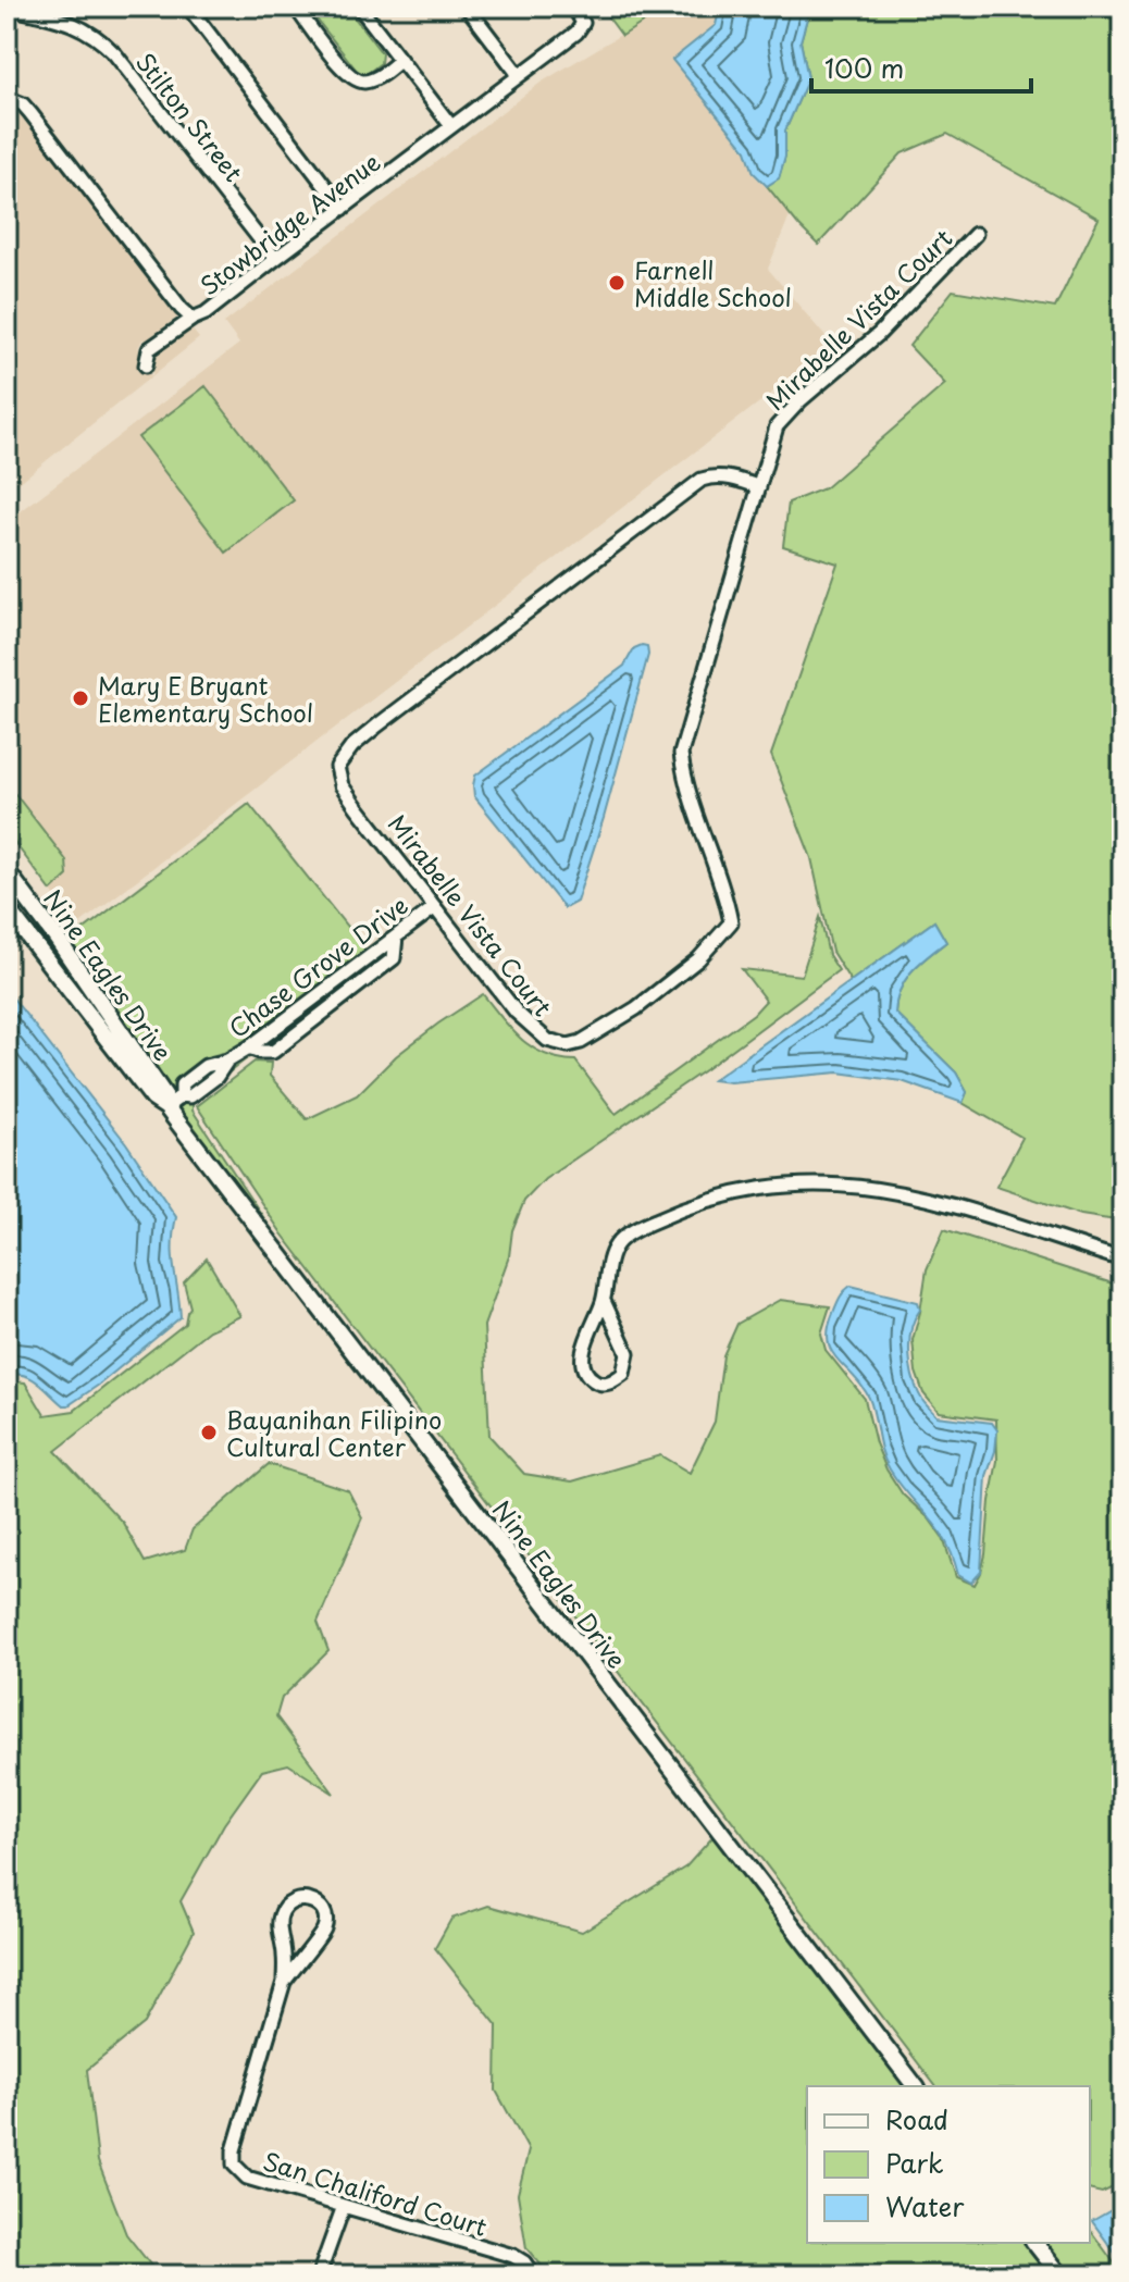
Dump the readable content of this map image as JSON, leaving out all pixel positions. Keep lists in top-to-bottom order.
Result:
{
  "streets": {
    "street": [
      "Stilton Street",
      "Stowbridge Avenue",
      "Mirabelle Vista Court",
      "Chase Grove Drive",
      "Nine Eagles Drive",
      "San Chaliford Court"
    ]
  },
  "crossings": [
    ["Stilton Street", "Stowbridge Avenue"],
    ["Mirabelle Vista Court", "Chase Grove Drive"],
    ["Chase Grove Drive", "Nine Eagles Drive"]
  ],
  "places": ["Farnell Middle School", "Mary E Bryant Elementary School", "Bayanihan Filipino Cultural Center"],
  "legend": ["Road", "Park", "Water"],
  "scale_bar": "100 m"
}
